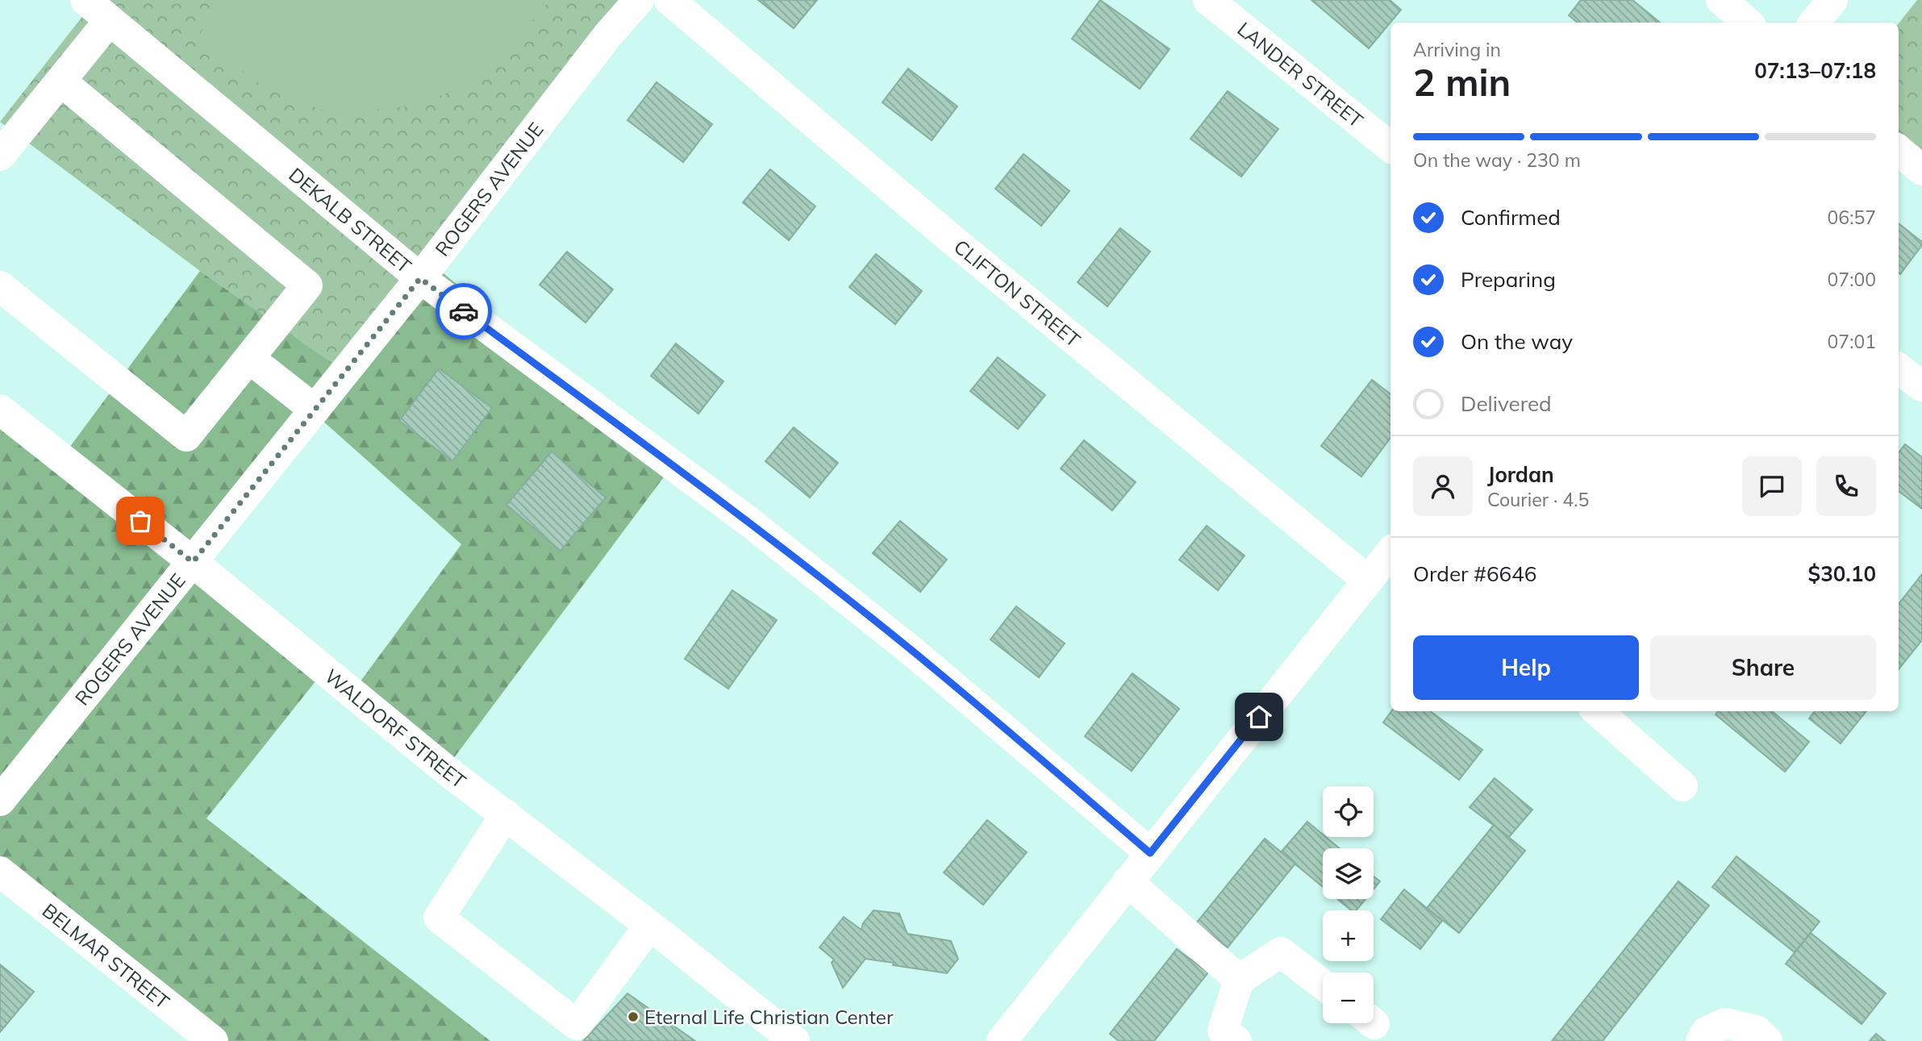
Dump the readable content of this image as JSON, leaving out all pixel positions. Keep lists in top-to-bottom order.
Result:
{
  "streets": {
    "street": [
      "LANDER STREET",
      "ROGERS AVENUE",
      "DEKALB STREET",
      "CLIFTON STREET",
      "WALDORF STREET",
      "BELMAR STREET"
    ]
  },
  "crossings": [
    ["ROGERS AVENUE", "DEKALB STREET"],
    ["ROGERS AVENUE", "WALDORF STREET"]
  ],
  "places": ["Eternal Life Christian Center"],
  "page": {
    "heading": ["2 min", "Arriving in", "07:13–07:18"],
    "panel": [
      "Jordan",
      "Courier · 4.5",
      "Order #6646",
      "$30.10"
    ],
    "bar": "On the way · 230 m",
    "list": [
      ["Confirmed", "06:57"],
      ["Preparing", "07:00"],
      ["On the way", "07:01"],
      "Delivered"
    ],
    "buttons": ["Help", "Share"],
    "map_buttons": ["+", "−"]
  }
}
